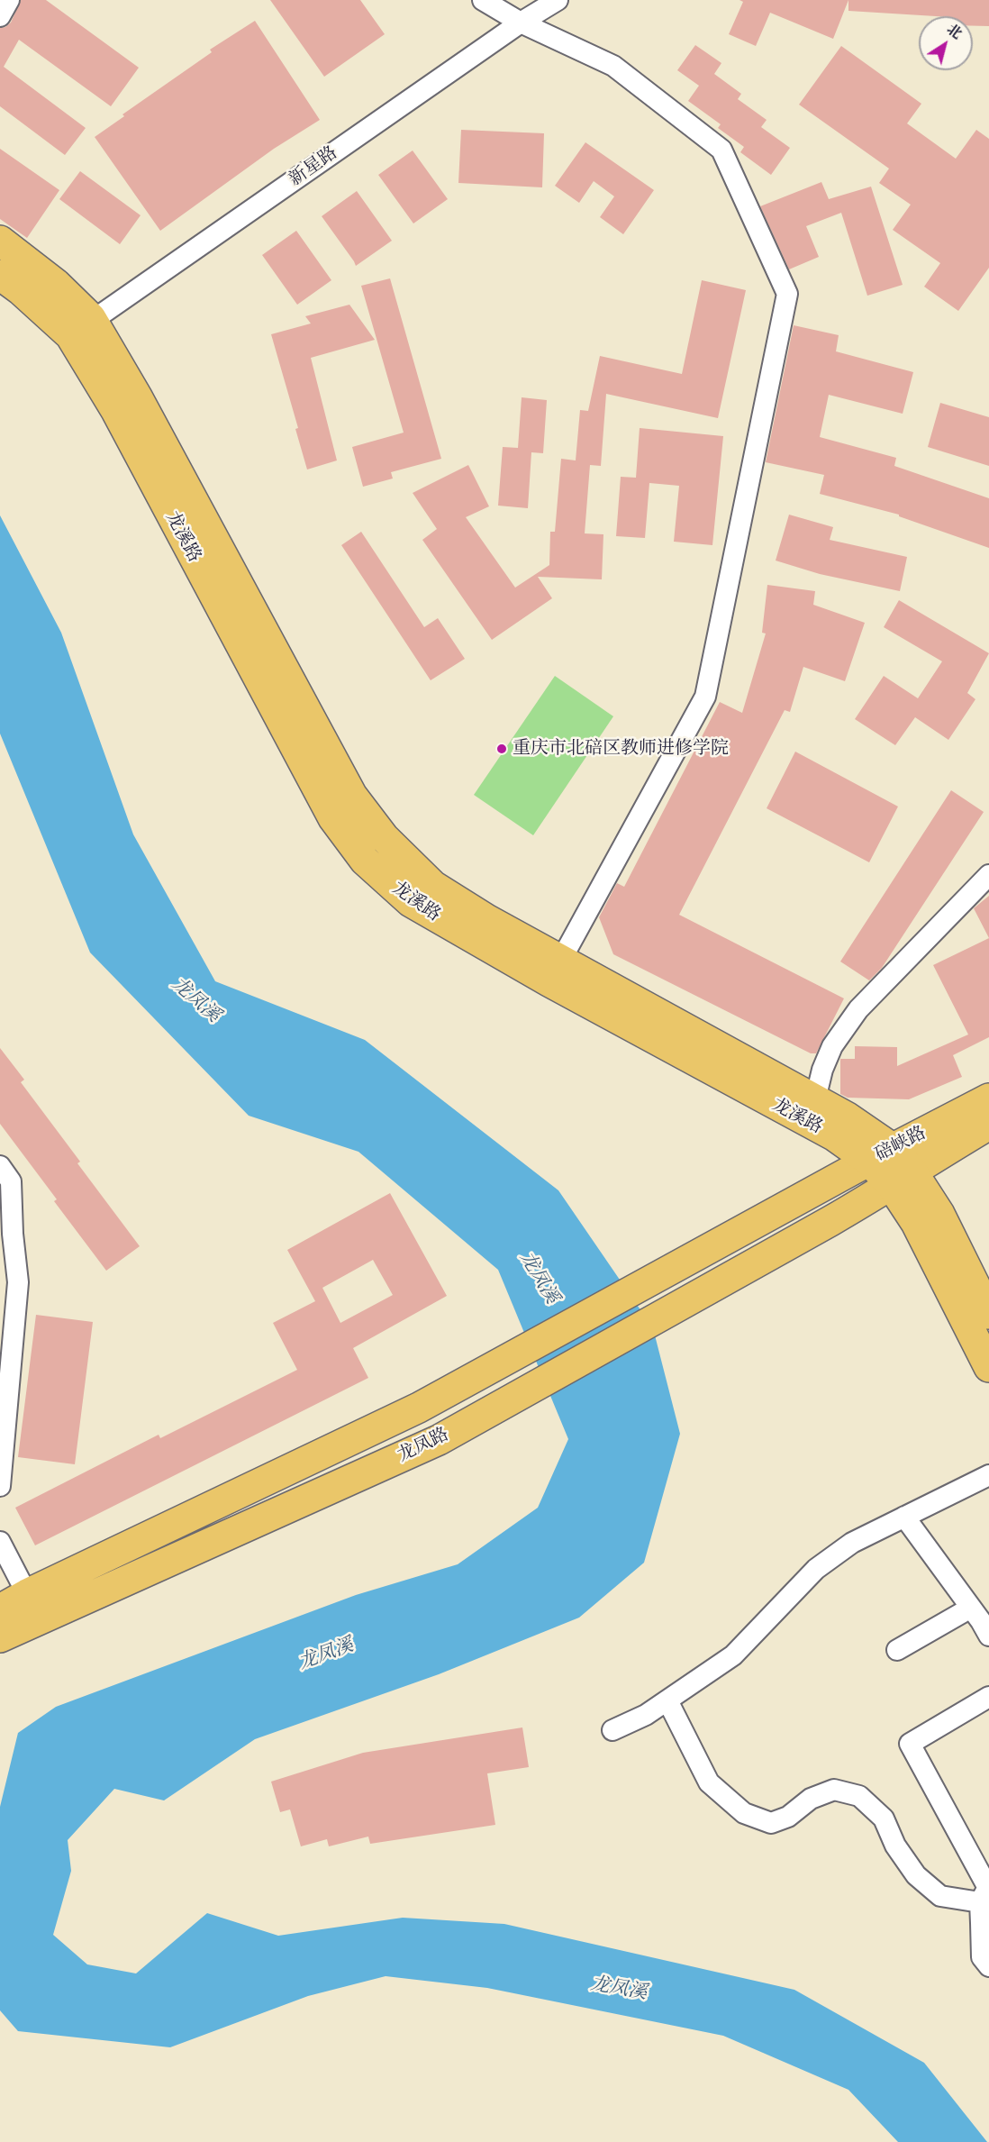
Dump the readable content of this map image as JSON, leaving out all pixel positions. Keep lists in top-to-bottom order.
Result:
{
  "streets": {
    "main road": ["龙溪路", "碚峡路", "龙凤路"],
    "street": ["新星路"]
  },
  "crossings": [
    ["新星路", "龙溪路"],
    ["龙溪路", "碚峡路"],
    ["碚峡路", "龙凤路"]
  ],
  "water": ["龙凤溪"],
  "places": ["重庆市北碚区教师进修学院"],
  "north": "top right"
}
